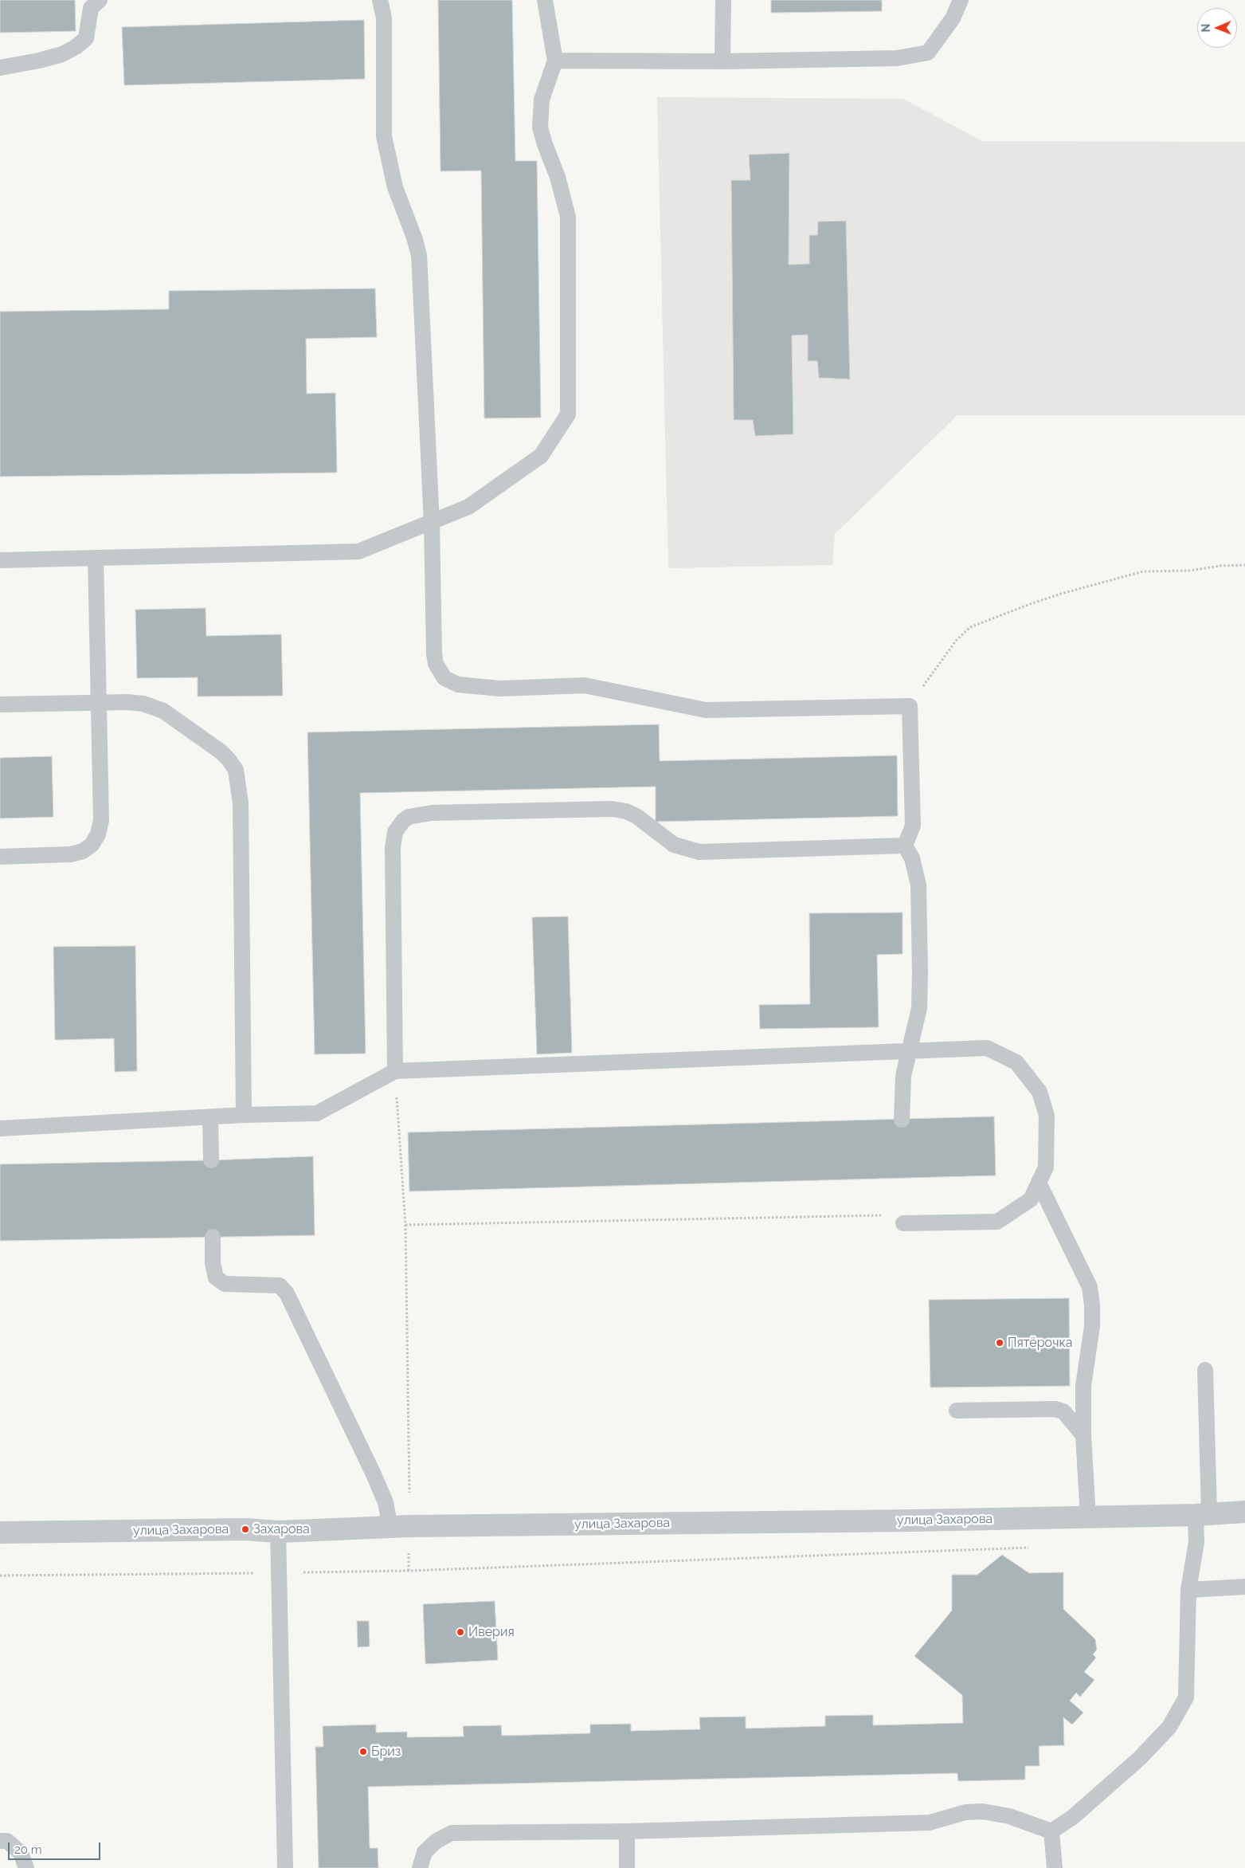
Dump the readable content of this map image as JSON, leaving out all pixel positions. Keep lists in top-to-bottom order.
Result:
{
  "streets": {
    "street": ["улица Захарова"]
  },
  "places": [
    "Пятёрочка",
    "Захарова",
    "Иверия",
    "Бриз"
  ],
  "scale_bar": "20 m",
  "north": "left"
}
